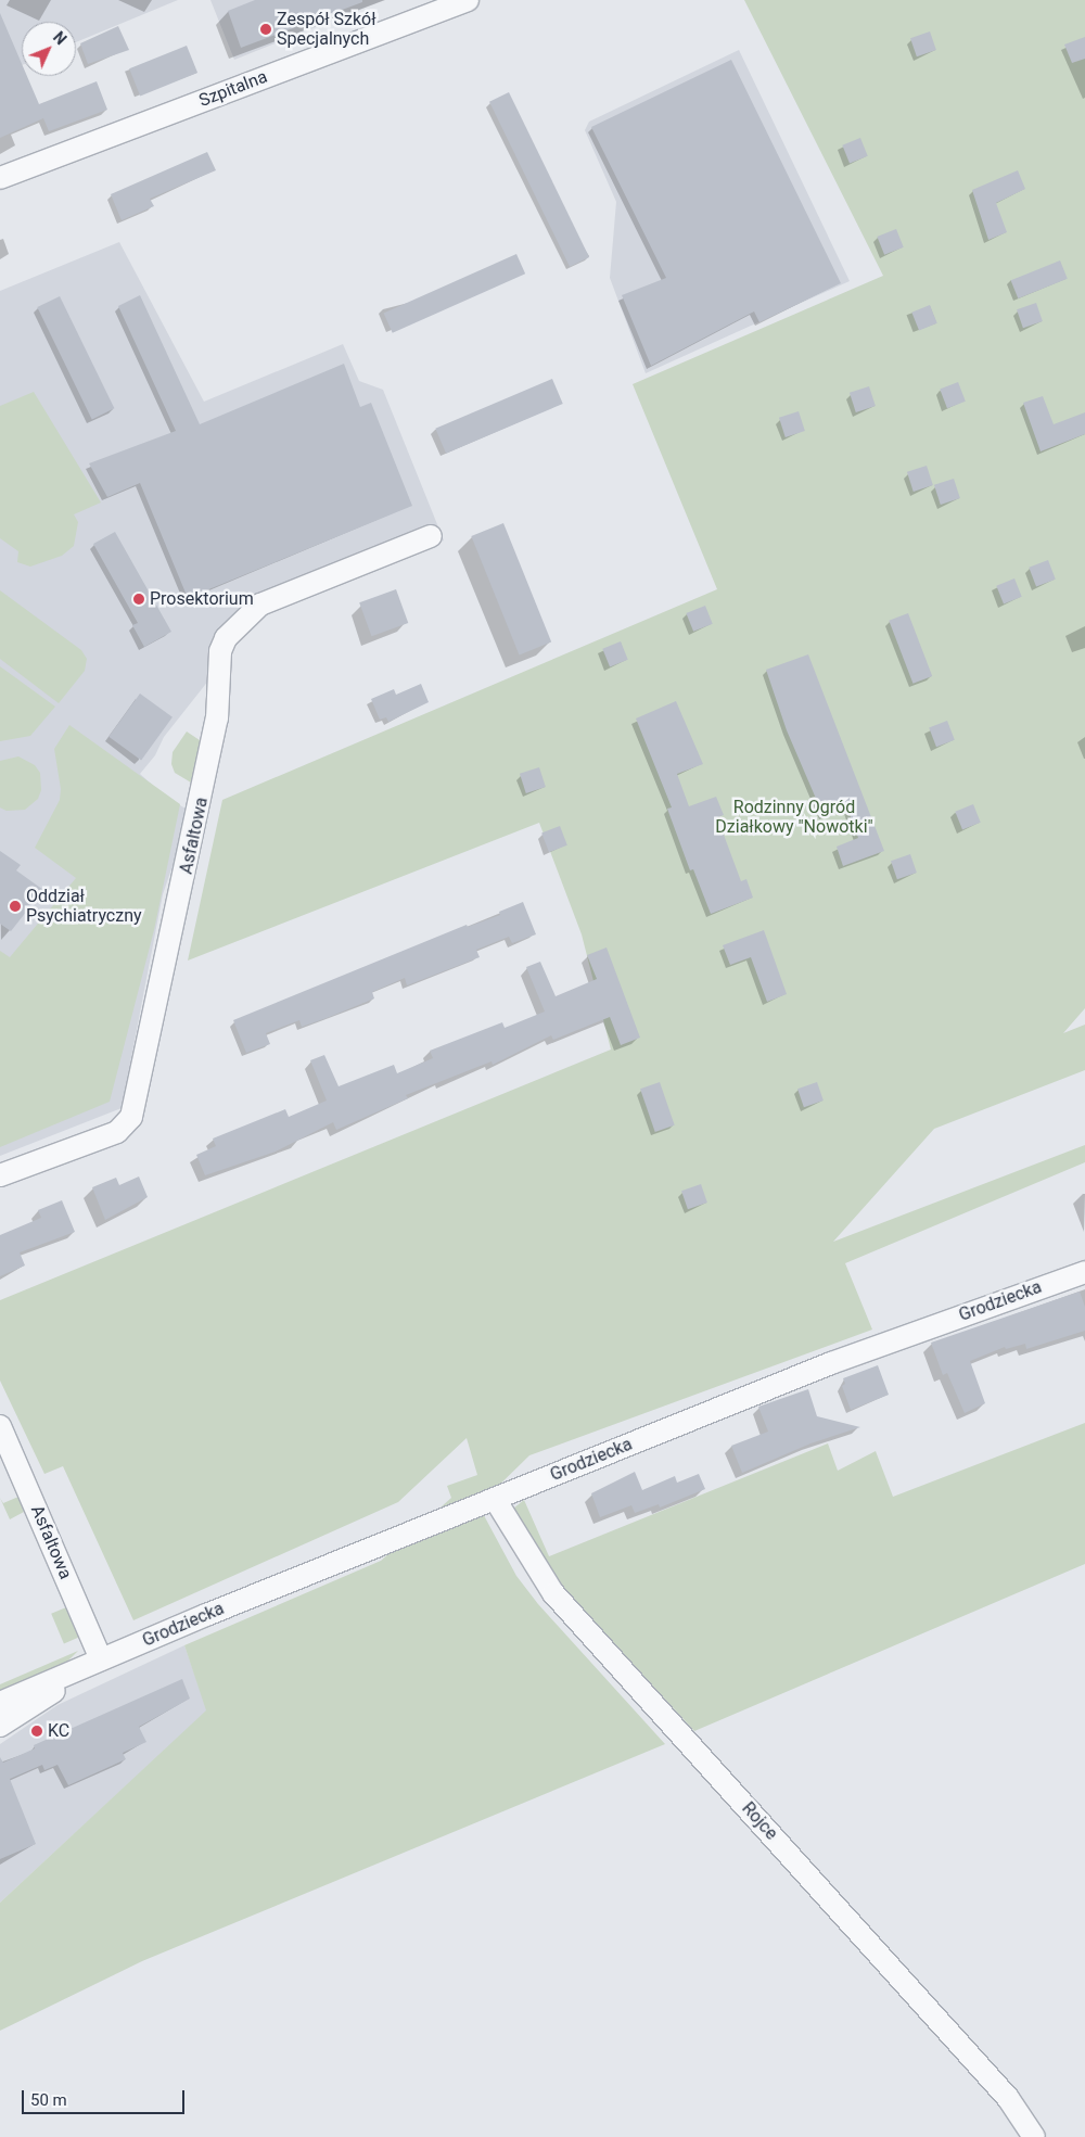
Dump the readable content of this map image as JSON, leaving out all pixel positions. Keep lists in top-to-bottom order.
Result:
{
  "streets": {
    "street": [
      "Szpitalna",
      "Asfaltowa",
      "Grodziecka",
      "Rojce"
    ]
  },
  "crossings": [
    ["Asfaltowa", "Grodziecka"],
    ["Grodziecka", "Rojce"]
  ],
  "parks": ["Rodzinny Ogród Działkowy \"Nowotki\""],
  "places": [
    "Zespół Szkół Specjalnych",
    "Prosektorium",
    "Oddział Psychiatryczny",
    "KC"
  ],
  "scale_bar": "50 m",
  "north": "top right"
}
